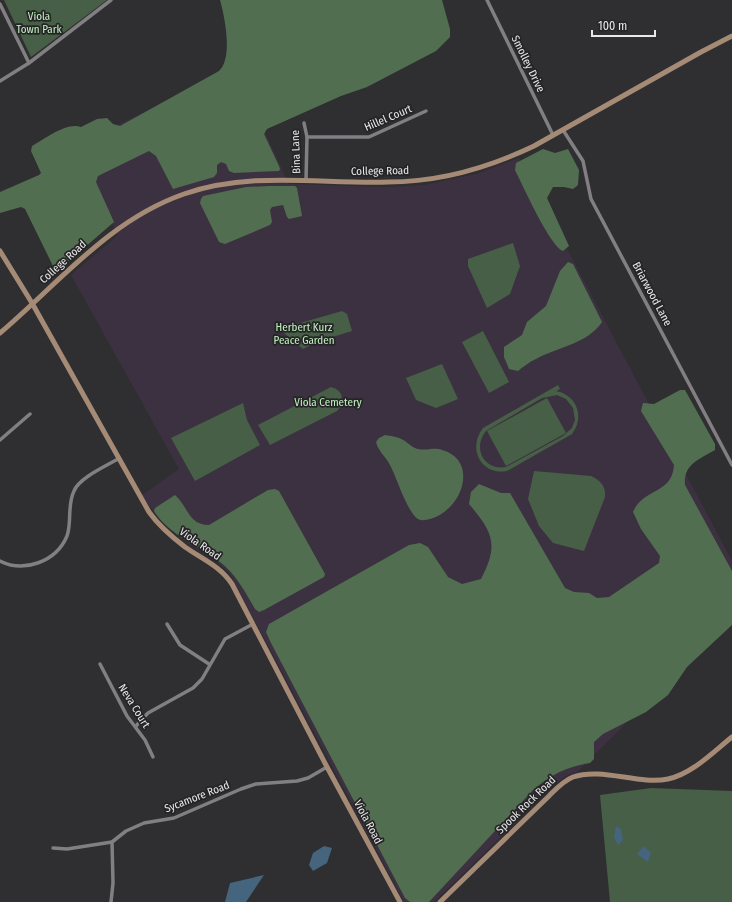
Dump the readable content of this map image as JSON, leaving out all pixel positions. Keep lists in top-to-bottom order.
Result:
{
  "streets": {
    "street": [
      "Smolley Drive",
      "Hillel Court",
      "Bina Lane",
      "College Road",
      "Briarwood Lane",
      "Viola Road",
      "Neva Court",
      "Sycamore Road",
      "Spook Rock Road"
    ]
  },
  "crossings": [
    ["Smolley Drive", "College Road"],
    ["Hillel Court", "Bina Lane"],
    ["Bina Lane", "College Road"],
    ["College Road", "Briarwood Lane"],
    ["College Road", "Viola Road"],
    ["Viola Road", "Sycamore Road"]
  ],
  "parks": ["Viola Town Park", "Herbert Kurz Peace Garden", "Viola Cemetery"],
  "scale_bar": "100 m"
}
